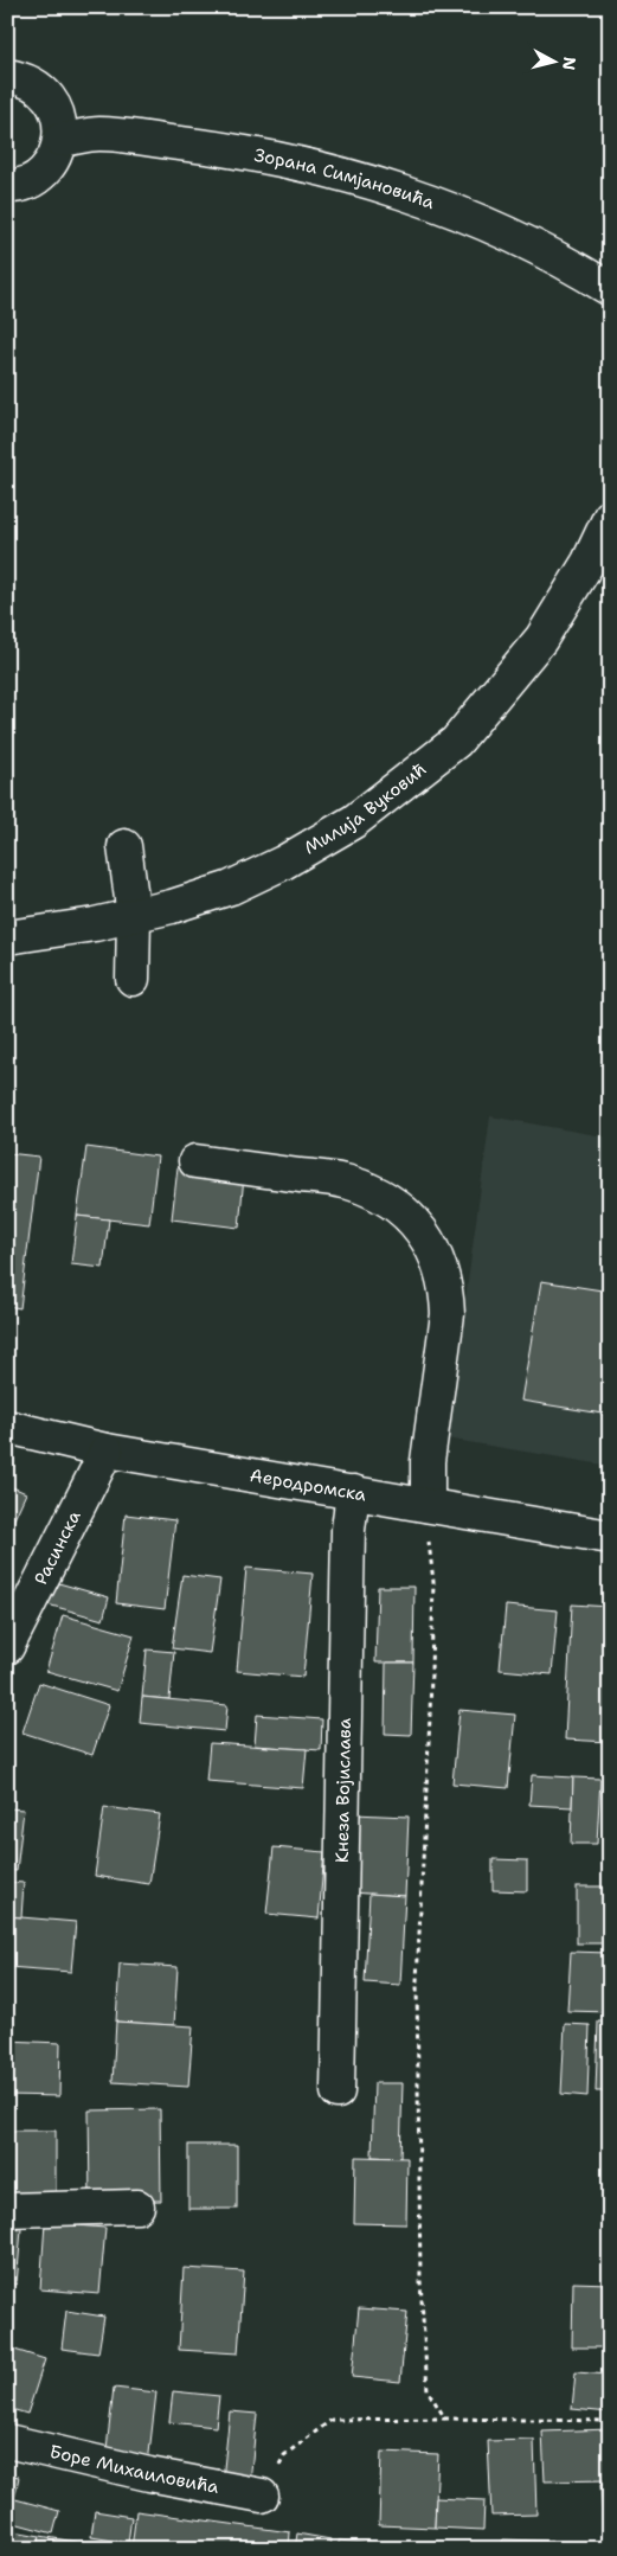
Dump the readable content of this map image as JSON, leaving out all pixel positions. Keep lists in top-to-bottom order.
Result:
{
  "streets": {
    "street": [
      "Зорана Симјановића",
      "Милија Вуковић",
      "Аеродромска",
      "Расинска",
      "Кнеза Војислава",
      "Боре Михаиловића"
    ]
  },
  "crossings": [
    ["Аеродромска", "Расинска"],
    ["Аеродромска", "Кнеза Војислава"]
  ],
  "north": "right"
}
